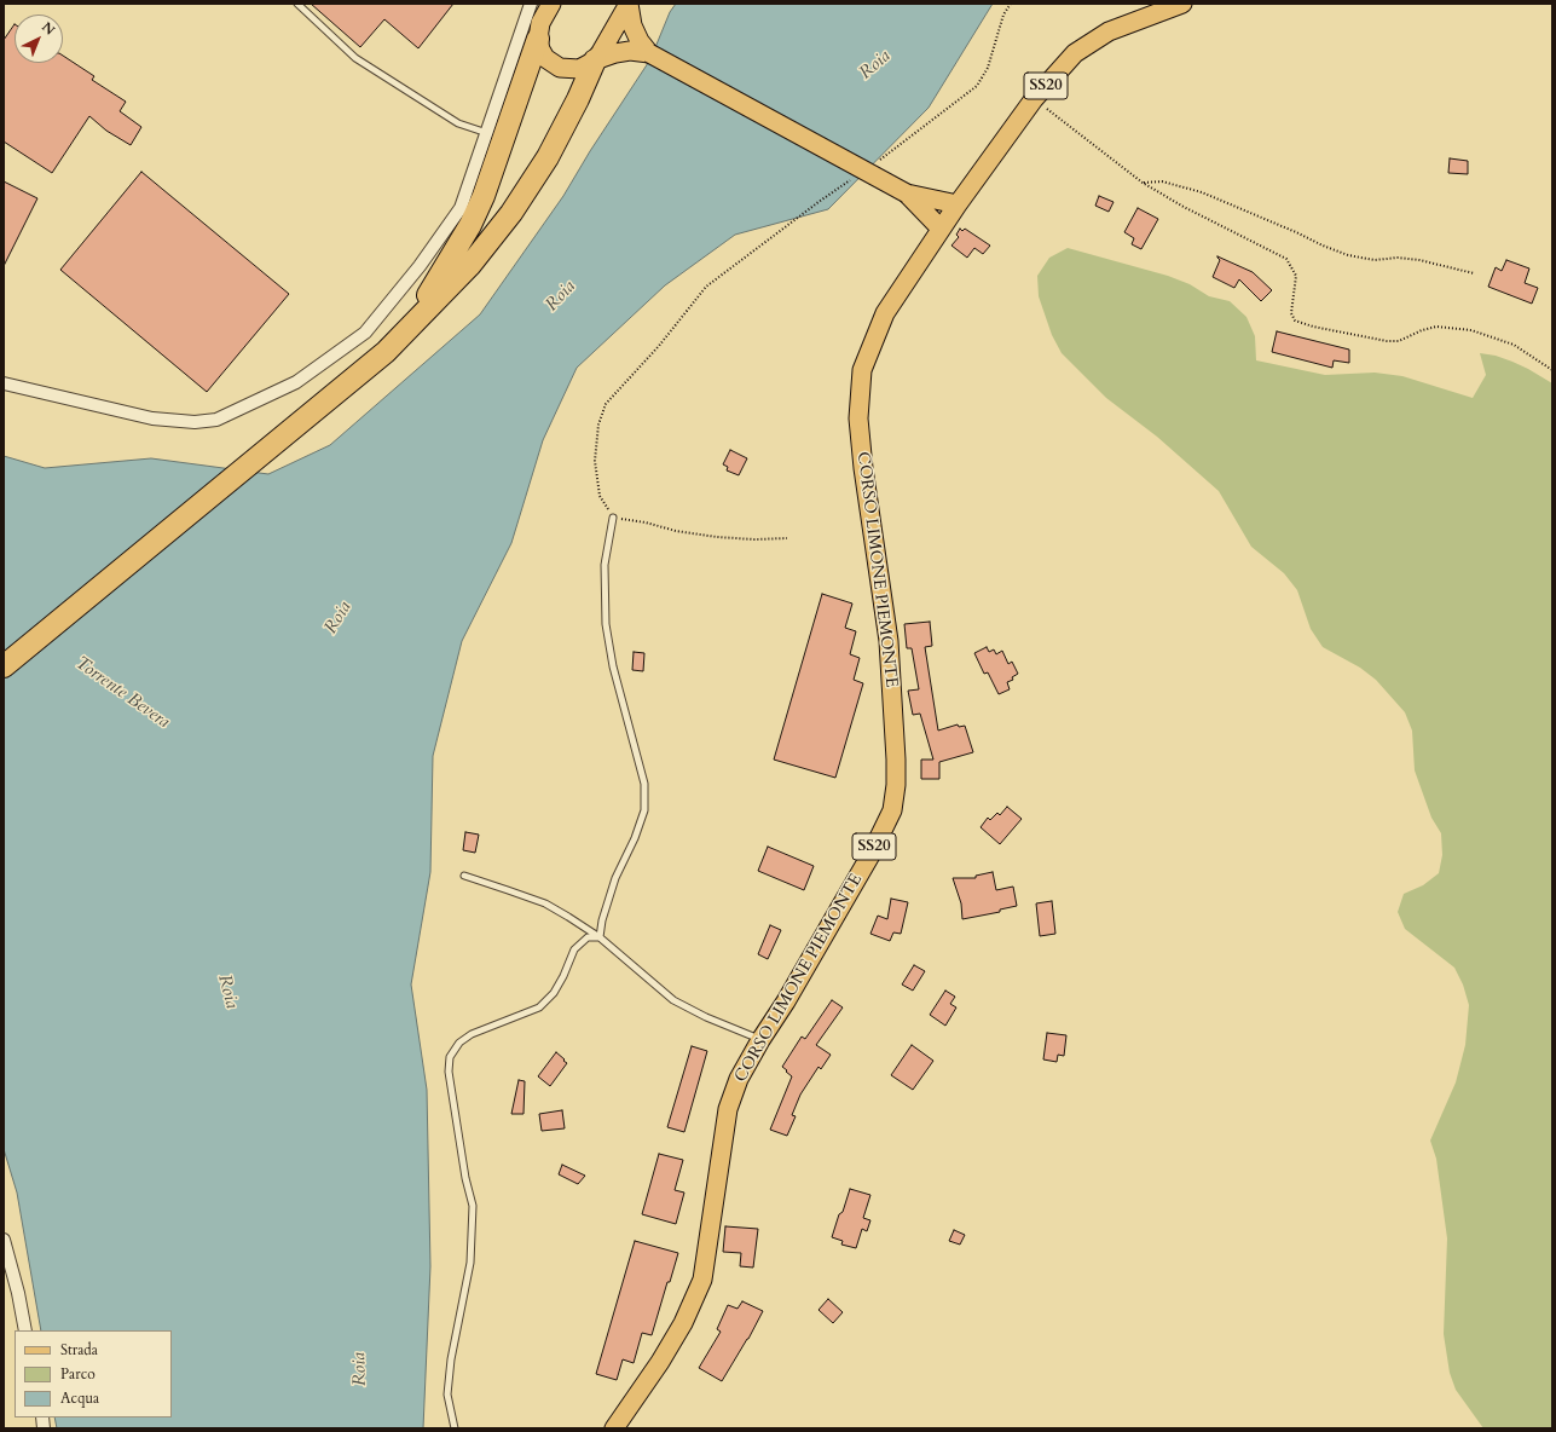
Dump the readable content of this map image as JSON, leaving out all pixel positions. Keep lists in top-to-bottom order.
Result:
{
  "streets": {
    "main road": ["SS20", "CORSO LIMONE PIEMONTE"]
  },
  "crossings": [
    ["SS20", "CORSO LIMONE PIEMONTE"]
  ],
  "water": ["Roia", "Torrente Bevera"],
  "legend": ["Strada", "Parco", "Acqua"],
  "north": "top right"
}
